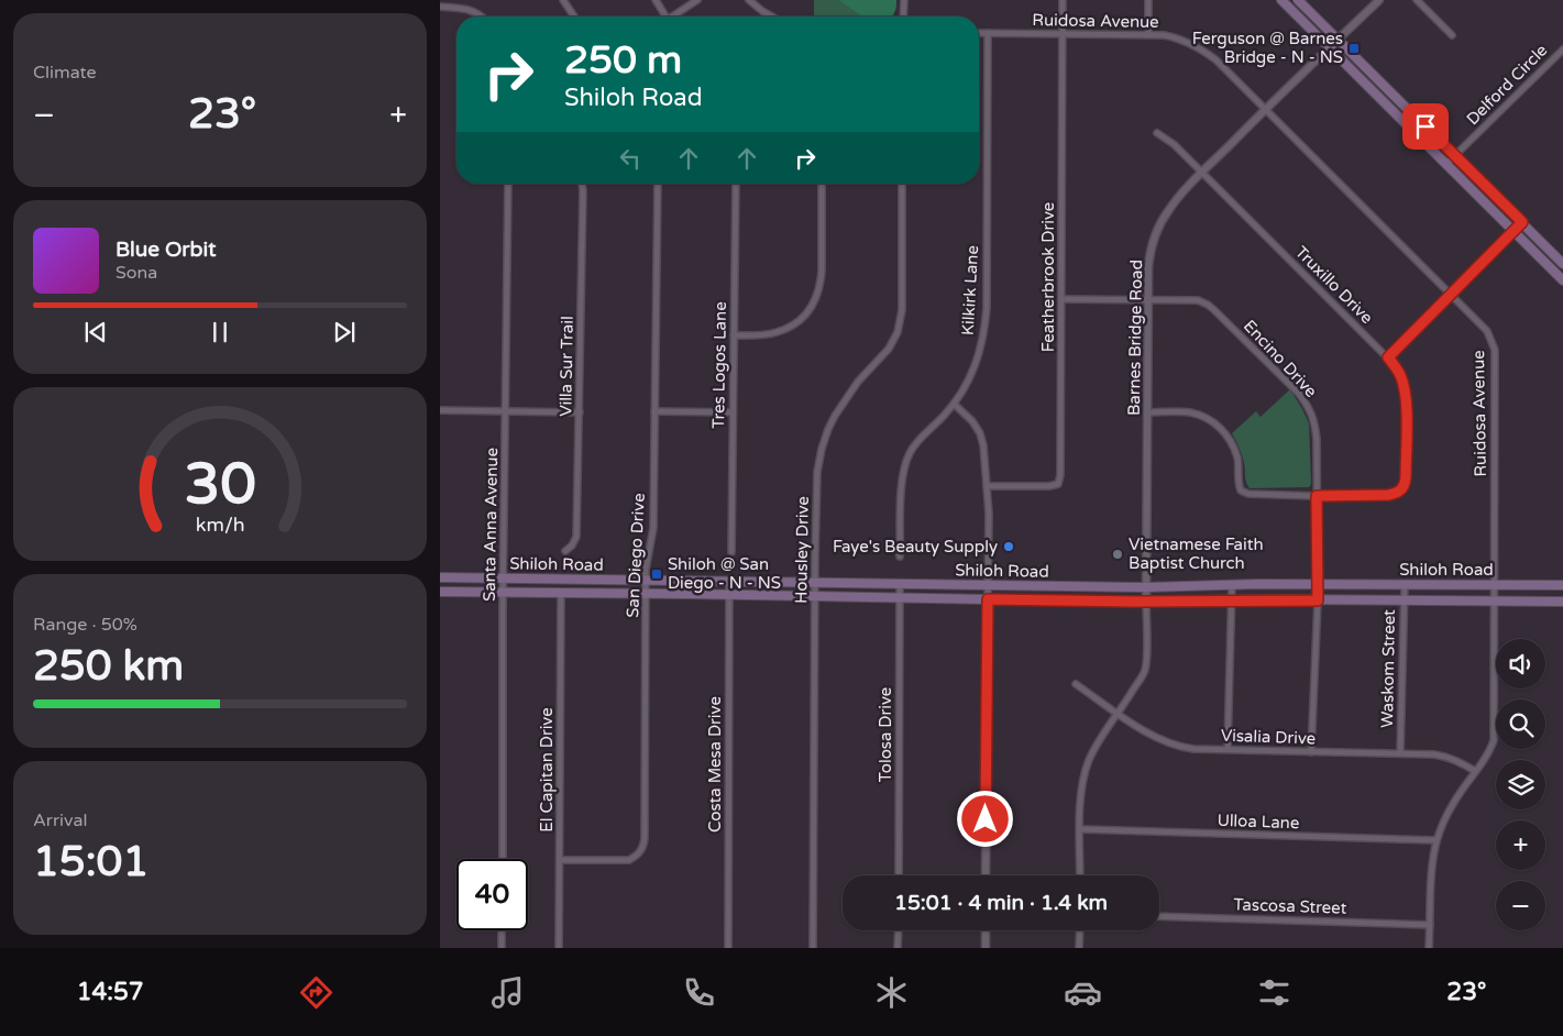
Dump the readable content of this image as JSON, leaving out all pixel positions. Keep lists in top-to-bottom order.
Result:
{
  "streets": {
    "main road": ["Shiloh Road"],
    "street": [
      "Ruidosa Avenue",
      "Delford Circle",
      "Featherbrook Drive",
      "Truxillo Drive",
      "Kilkirk Lane",
      "Barnes Bridge Road",
      "Encino Drive",
      "Tres Logos Lane",
      "Villa Sur Trail",
      "Santa Anna Avenue",
      "Housley Drive",
      "San Diego Drive",
      "Waskom Street",
      "Tolosa Drive",
      "Visalia Drive",
      "Costa Mesa Drive",
      "El Capitan Drive",
      "Ulloa Lane",
      "Tascosa Street"
    ]
  },
  "crossings": [
    ["Ruidosa Avenue", "Featherbrook Drive"],
    ["Ruidosa Avenue", "Kilkirk Lane"],
    ["Ruidosa Avenue", "Barnes Bridge Road"],
    ["Ruidosa Avenue", "Shiloh Road"],
    ["Ruidosa Avenue", "Visalia Drive"],
    ["Ruidosa Avenue", "Ulloa Lane"],
    ["Ruidosa Avenue", "Tascosa Street"],
    ["Featherbrook Drive", "Encino Drive"],
    ["Truxillo Drive", "Barnes Bridge Road"],
    ["Truxillo Drive", "Encino Drive"],
    ["Barnes Bridge Road", "Encino Drive"],
    ["Barnes Bridge Road", "Shiloh Road"],
    ["Encino Drive", "Shiloh Road"],
    ["Encino Drive", "Visalia Drive"],
    ["Santa Anna Avenue", "Shiloh Road"],
    ["Housley Drive", "Shiloh Road"],
    ["San Diego Drive", "Shiloh Road"],
    ["San Diego Drive", "El Capitan Drive"],
    ["Shiloh Road", "Waskom Street"],
    ["Shiloh Road", "Tolosa Drive"],
    ["Shiloh Road", "Costa Mesa Drive"],
    ["Shiloh Road", "El Capitan Drive"],
    ["Waskom Street", "Visalia Drive"]
  ],
  "places": {
    "transit": ["Ferguson @ Barnes Bridge - N - NS", "Shiloh @ San Diego - N - NS"],
    "other": ["Faye's Beauty Supply", "Vietnamese Faith Baptist Church"]
  },
  "page": {
    "tile": [
      "Climate",
      ["Range · 50%", "250 km"],
      ["Arrival", "15:01"]
    ],
    "turn": ["250 m", "Shiloh Road"],
    "heat": ["−", "23°", "+"],
    "song": ["Blue Orbit", "Sona"],
    "map_buttons": ["+", "−"],
    "limit": "40",
    "trip": "15:01 · 4 min · 1.4 km",
    "tabs": ["14:57", "23°"],
    "gauge": ["30", "km/h"]
  }
}
